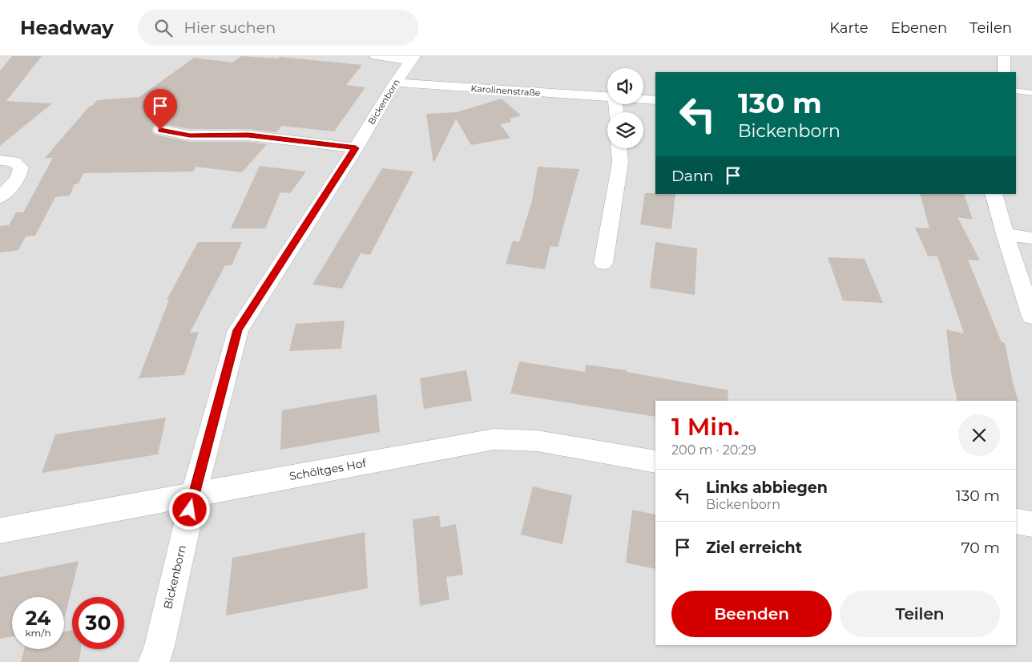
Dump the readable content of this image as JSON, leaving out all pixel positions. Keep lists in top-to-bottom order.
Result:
{
  "streets": {
    "street": ["Karolinenstraße", "Bickenborn", "Schöltges Hof"]
  },
  "crossings": [
    ["Karolinenstraße", "Bickenborn"],
    ["Bickenborn", "Schöltges Hof"]
  ],
  "page": {
    "header": "Headway",
    "search": "Hier suchen",
    "nav": ["Karte", "Ebenen", "Teilen"],
    "turn": ["130 m", "Bickenborn"],
    "then": "Dann",
    "heading": ["1 Min.", "200 m · 20:29"],
    "list": [
      {
        "name": "Links abbiegen",
        "note": "Bickenborn",
        "value": "130 m"
      },
      {
        "name": "Ziel erreicht",
        "value": "70 m"
      }
    ],
    "buttons": ["Beenden", "Teilen"],
    "speed": "24 km/h",
    "limit": "30"
  }
}
